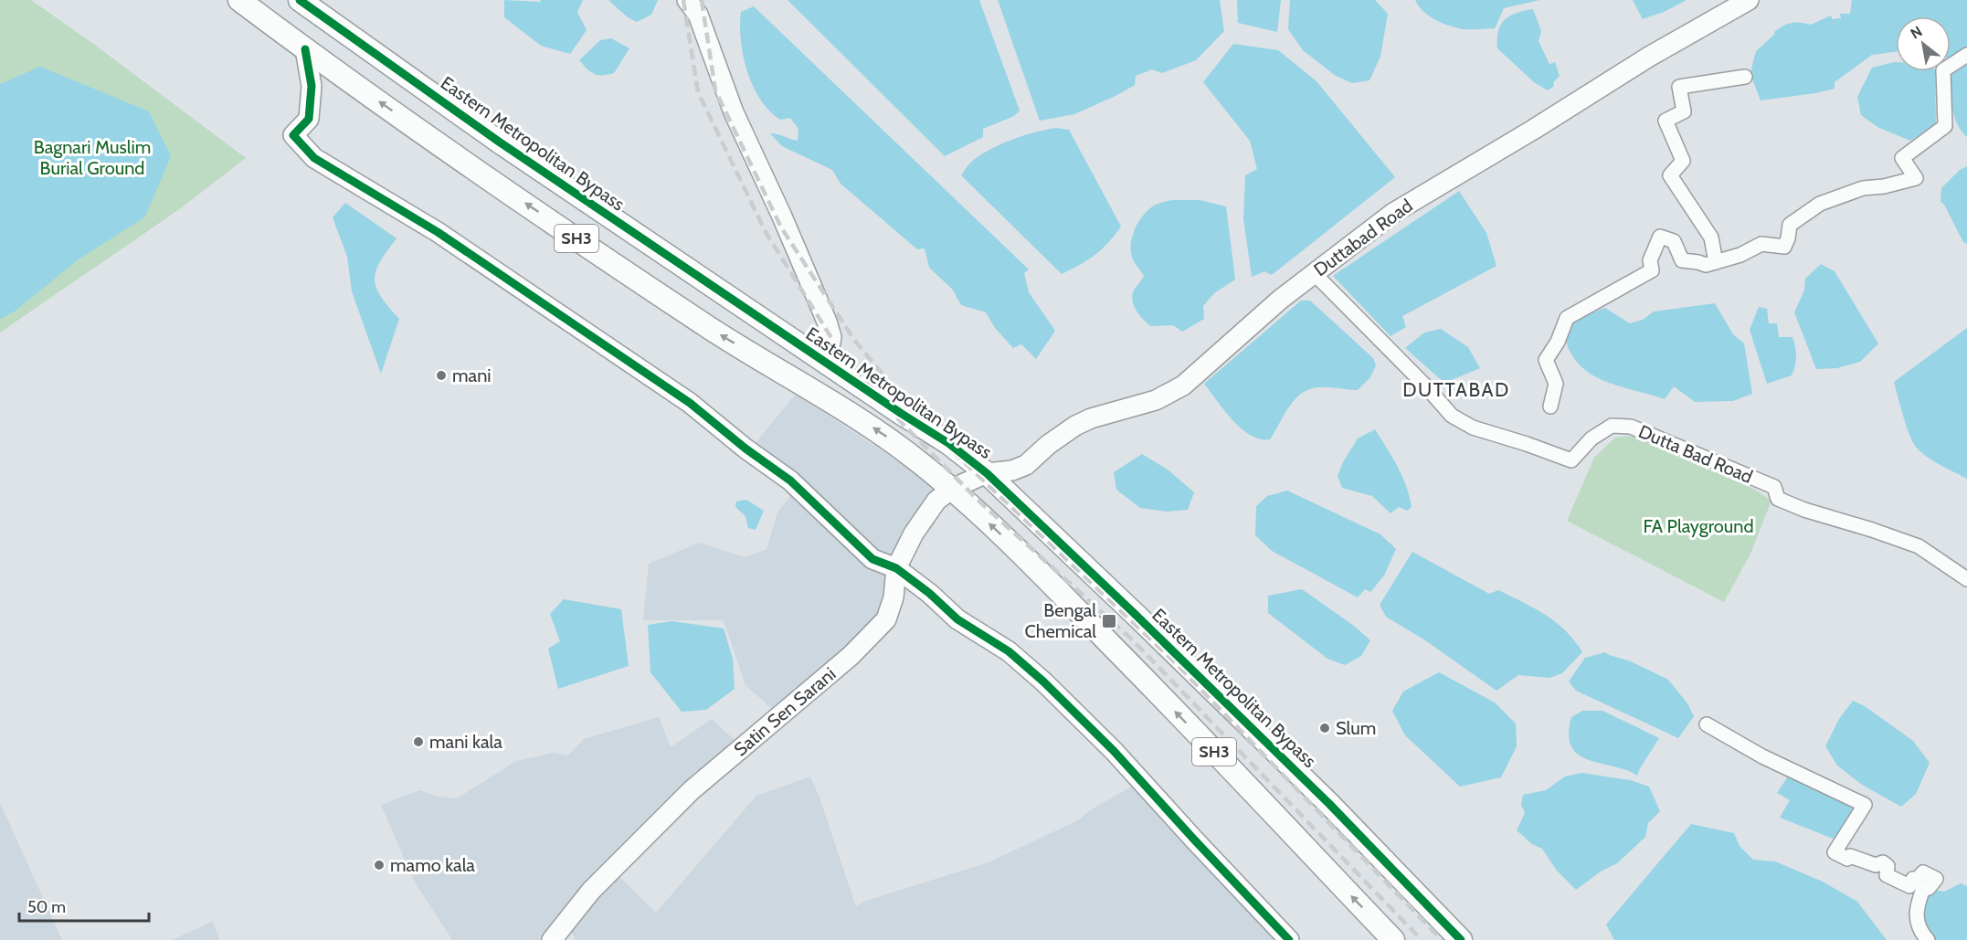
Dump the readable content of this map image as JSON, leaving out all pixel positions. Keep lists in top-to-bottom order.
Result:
{
  "streets": {
    "main road": [
      "Eastern Metropolitan Bypass",
      "Duttabad Road",
      "SH3",
      "Satin Sen Sarani"
    ],
    "street": ["Dutta Bad Road"]
  },
  "crossings": [
    ["Eastern Metropolitan Bypass", "Duttabad Road"],
    ["Eastern Metropolitan Bypass", "Satin Sen Sarani"],
    ["Duttabad Road", "Dutta Bad Road"],
    ["Duttabad Road", "Satin Sen Sarani"],
    ["SH3", "Satin Sen Sarani"]
  ],
  "districts": ["DUTTABAD"],
  "parks": ["Bagnari Muslim Burial Ground", "FA Playground"],
  "places": {
    "other": [
      "mani",
      "Slum",
      "mani kala",
      "mamo kala"
    ],
    "transit": ["Bengal Chemical"]
  },
  "scale_bar": "50 m",
  "north": "top left"
}
